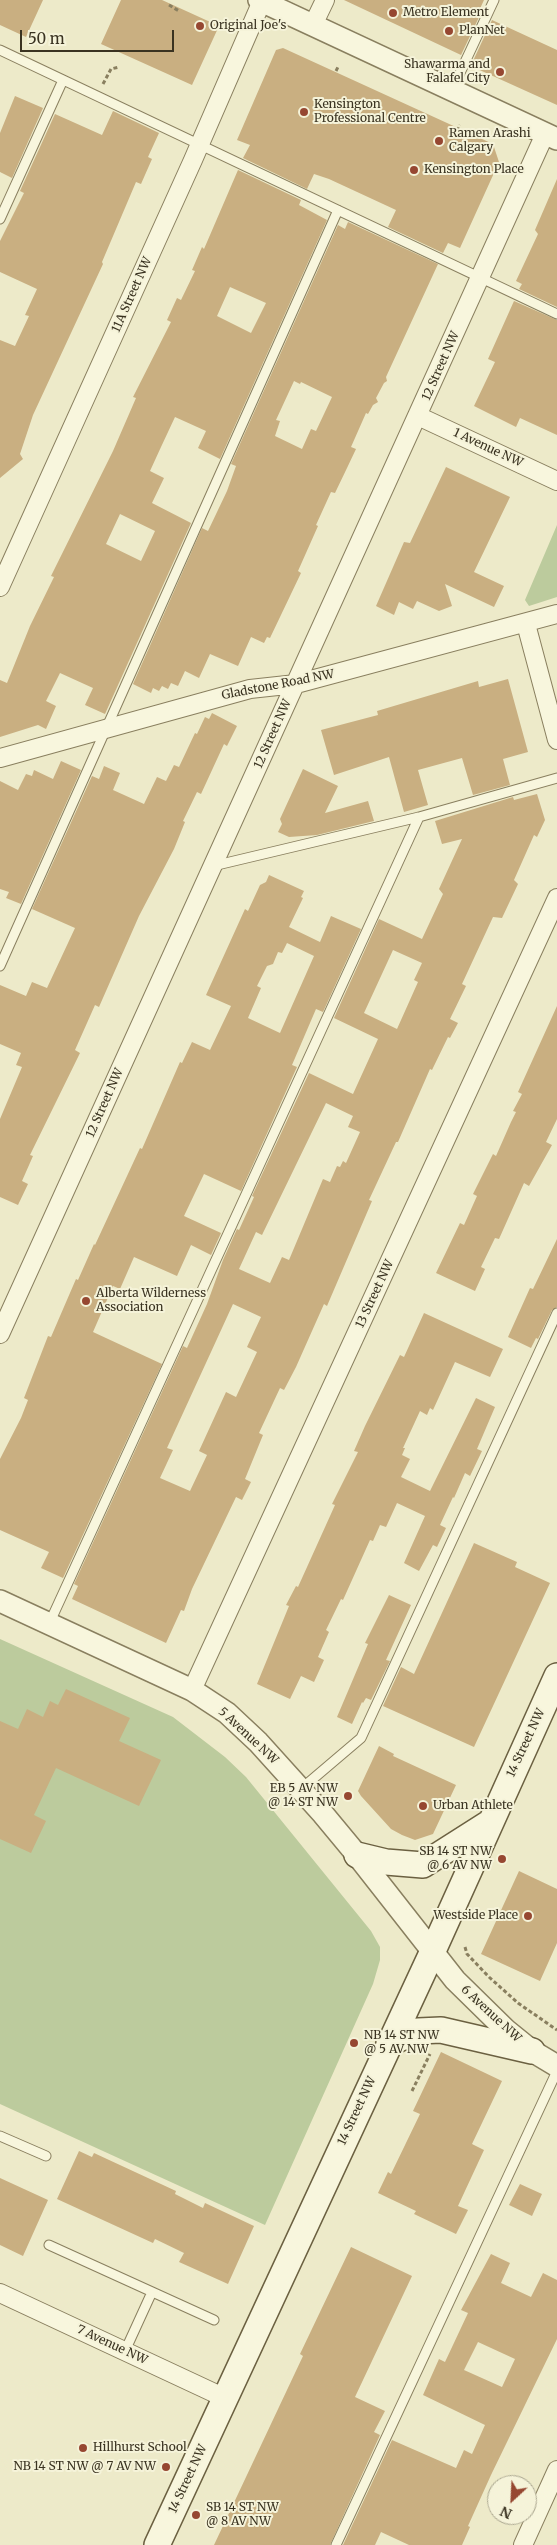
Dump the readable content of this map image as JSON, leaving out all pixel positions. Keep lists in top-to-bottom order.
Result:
{
  "streets": {
    "main road": ["14 Street NW"],
    "street": [
      "11A Street NW",
      "12 Street NW",
      "1 Avenue NW",
      "Gladstone Road NW",
      "13 Street NW",
      "5 Avenue NW",
      "6 Avenue NW",
      "7 Avenue NW"
    ]
  },
  "crossings": [
    ["12 Street NW", "1 Avenue NW"],
    ["12 Street NW", "Gladstone Road NW"],
    ["13 Street NW", "5 Avenue NW"],
    ["5 Avenue NW", "14 Street NW"],
    ["5 Avenue NW", "6 Avenue NW"],
    ["14 Street NW", "6 Avenue NW"],
    ["14 Street NW", "7 Avenue NW"]
  ],
  "places": [
    "Metro Element",
    "Original Joe's",
    "PlanNet",
    "Shawarma and Falafel City",
    "Kensington Professional Centre",
    "Ramen Arashi Calgary",
    "Kensington Place",
    "Alberta Wilderness Association",
    "EB 5 AV NW @ 14 ST NW",
    "Urban Athlete",
    "SB 14 ST NW @ 6 AV NW",
    "Westside Place",
    "NB 14 ST NW @ 5 AV NW",
    "Hillhurst School",
    "NB 14 ST NW @ 7 AV NW",
    "SB 14 ST NW @ 8 AV NW"
  ],
  "scale_bar": "50 m",
  "north": "bottom left"
}
